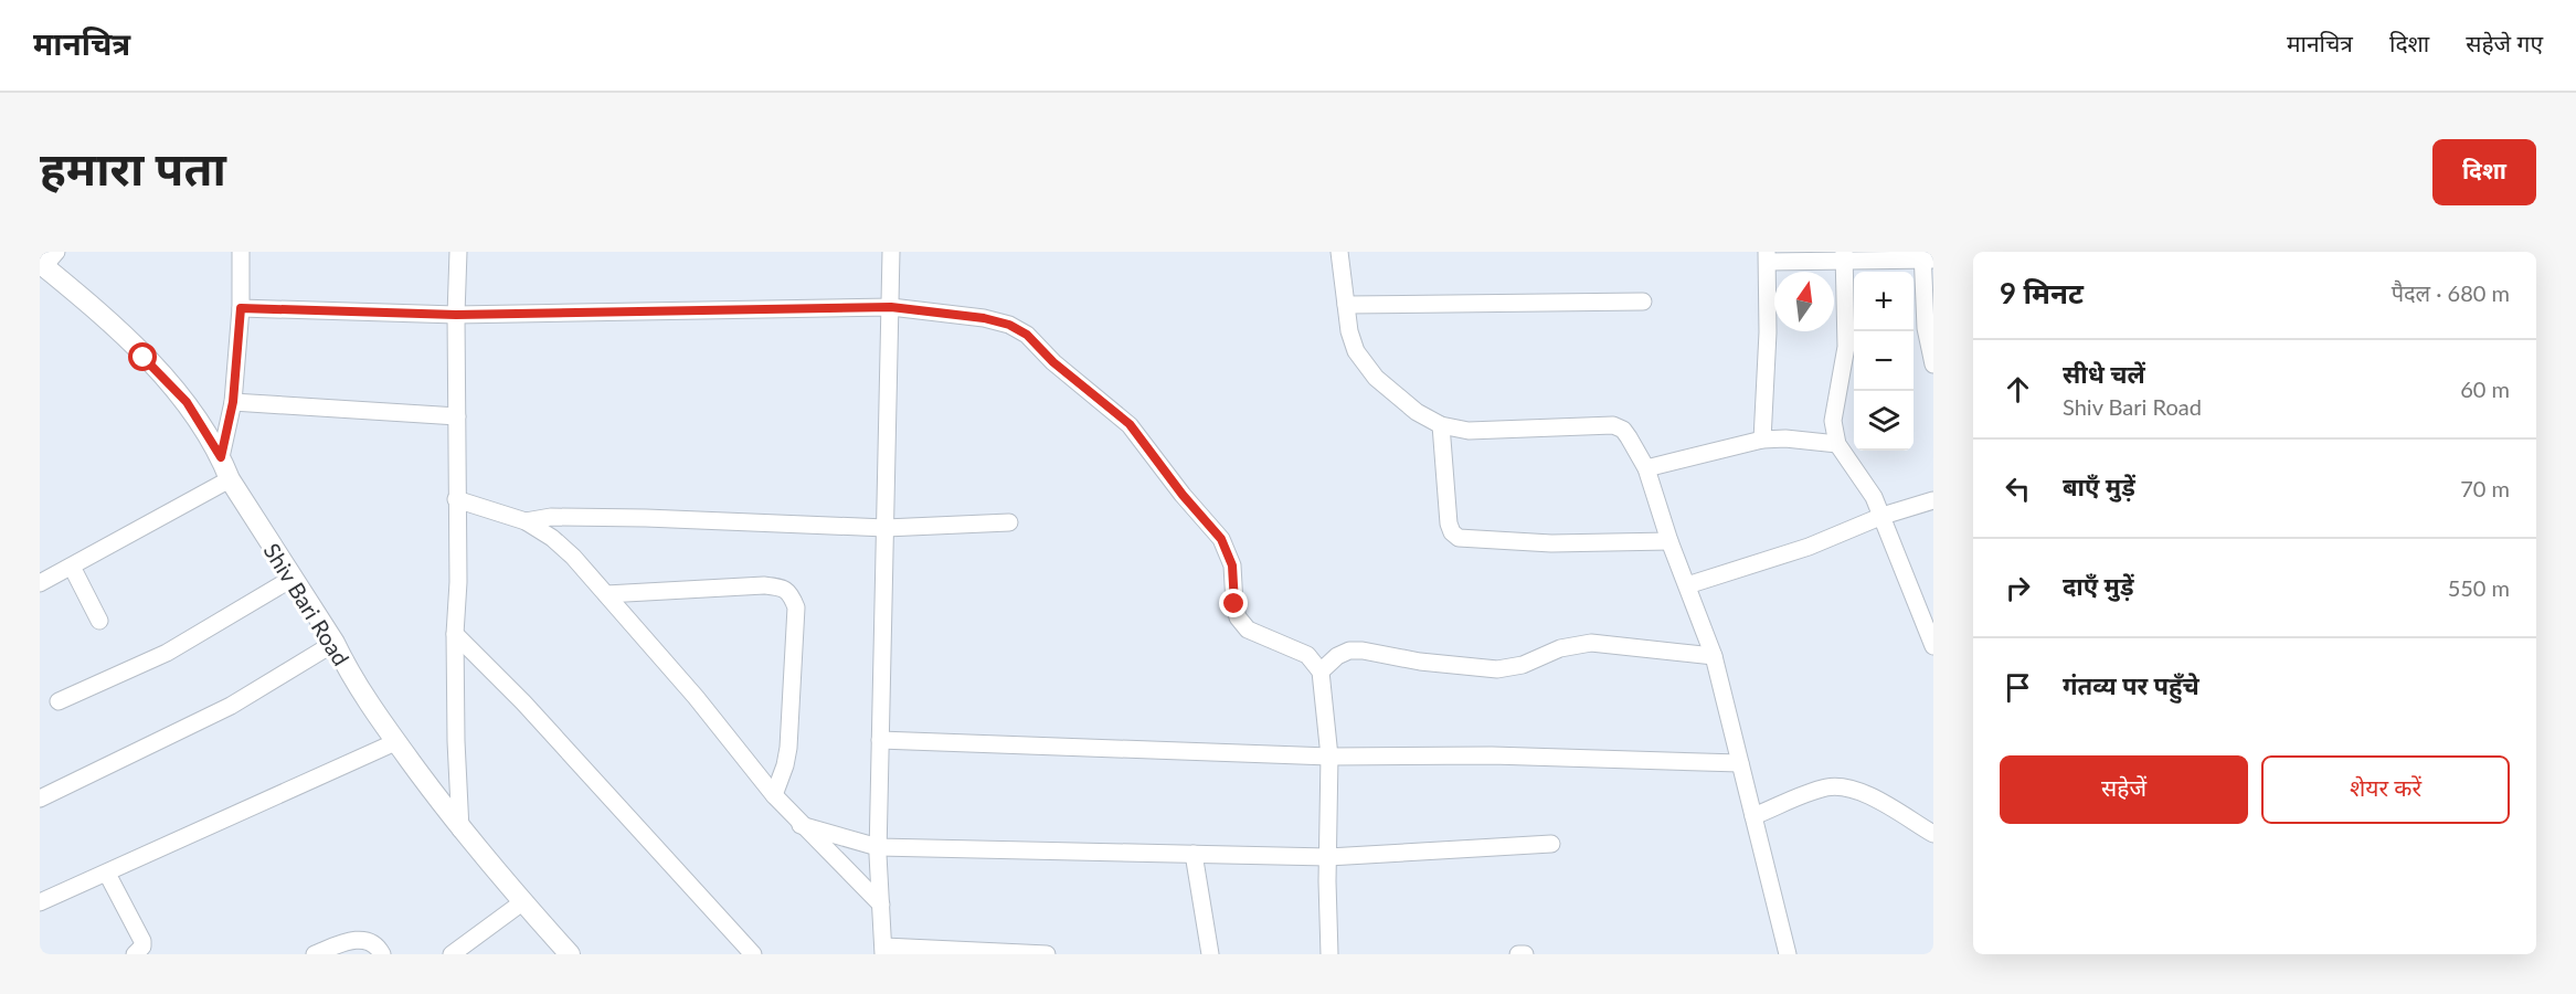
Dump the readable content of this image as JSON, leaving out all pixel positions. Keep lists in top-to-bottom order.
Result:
{
  "streets": {
    "street": ["Shiv Bari Road"]
  },
  "north": "top",
  "page": {
    "header": "मानचित्र",
    "nav": ["मानचित्र", "दिशा", "सहेजे गए"],
    "buttons": [
      "दिशा",
      ["सहेजें", "शेयर करें"]
    ],
    "title": "हमारा पता",
    "heading": ["9 मिनट", "पैदल · 680 m"],
    "map_buttons": ["+", "−"],
    "list": [
      ["सीधे चलें", "Shiv Bari Road", "60 m"],
      ["बाएँ मुड़ें", "70 m"],
      ["दाएँ मुड़ें", "550 m"],
      "गंतव्य पर पहुँचे"
    ]
  }
}
